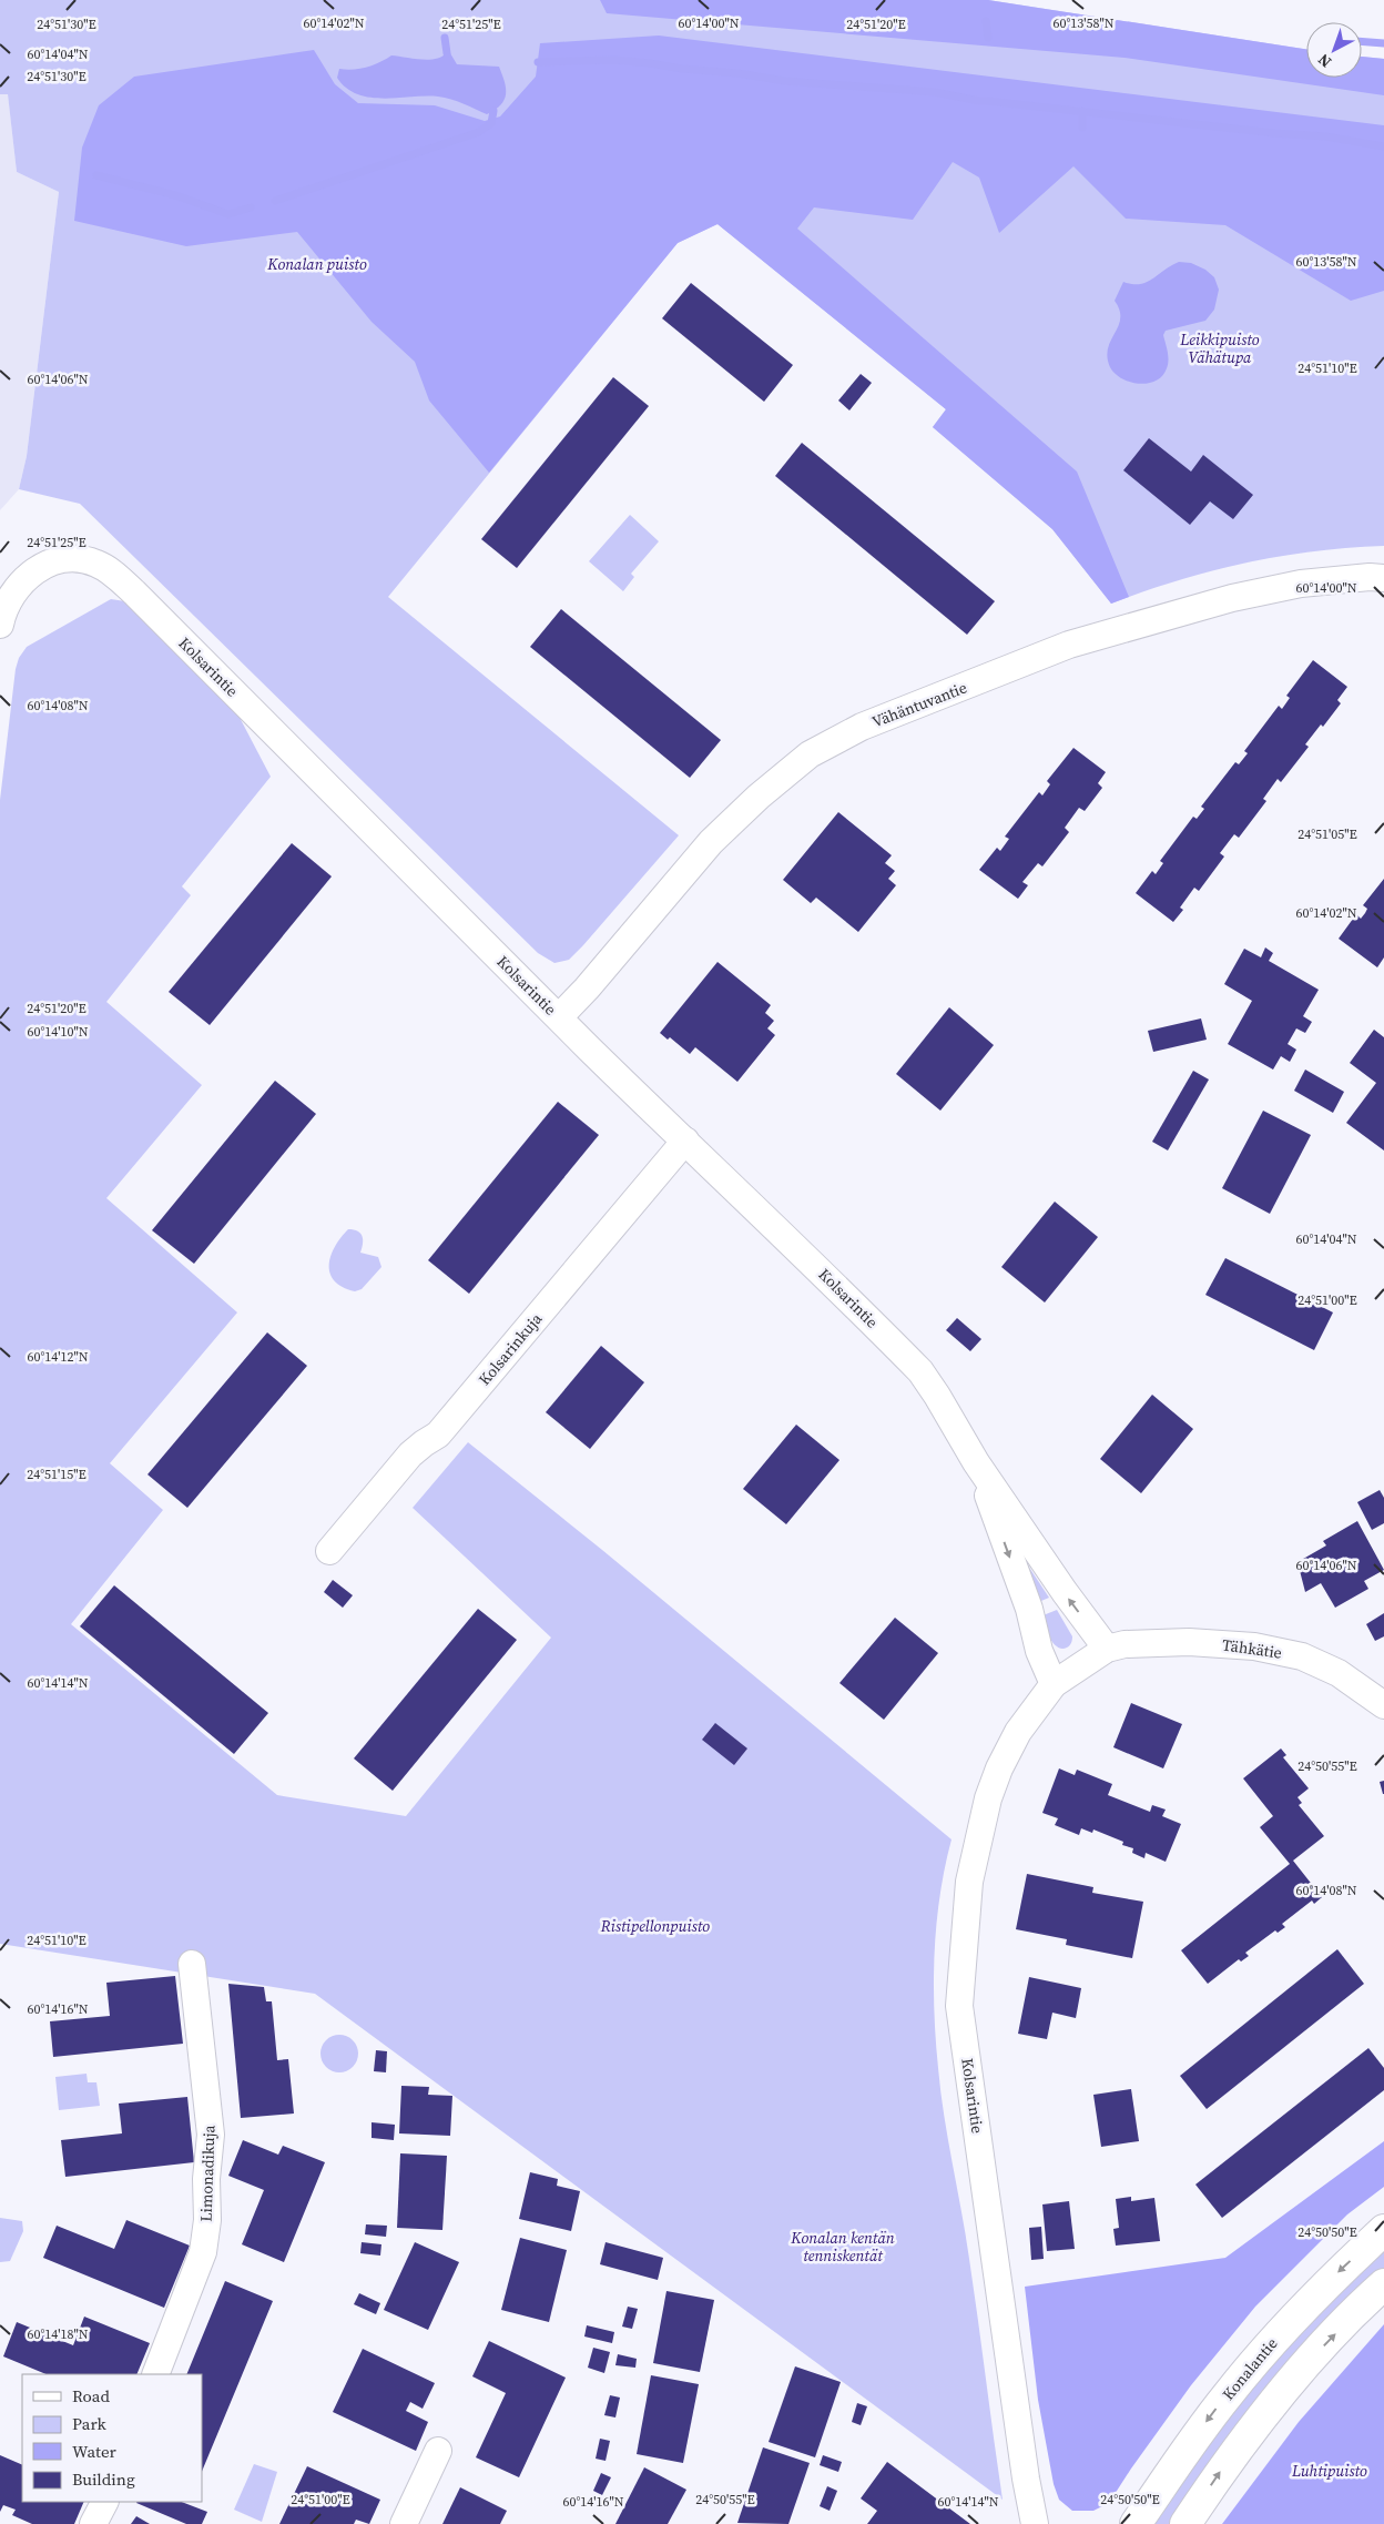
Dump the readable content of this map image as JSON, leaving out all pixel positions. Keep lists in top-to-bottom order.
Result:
{
  "streets": {
    "main road": ["Konalantie"],
    "street": [
      "Kolsarintie",
      "Vähäntuvantie",
      "Kolsarinkuja",
      "Tähkätie",
      "Limonadikuja"
    ]
  },
  "crossings": [
    ["Kolsarintie", "Vähäntuvantie"],
    ["Kolsarintie", "Kolsarinkuja"],
    ["Kolsarintie", "Tähkätie"]
  ],
  "parks": [
    "Konalan puisto",
    "Leikkipuisto Vähätupa",
    "Ristipellonpuisto",
    "Konalan kentän tenniskentät",
    "Luhtipuisto"
  ],
  "legend": [
    "Road",
    "Park",
    "Water",
    "Building"
  ],
  "north": "bottom left",
  "coordinates": [
    "60°14'02\"N",
    "60°14'00\"N",
    "60°13'58\"N",
    "24°51'30\"E",
    "24°51'25\"E",
    "24°51'20\"E",
    "60°14'04\"N",
    "24°51'10\"E",
    "60°14'06\"N",
    "60°14'08\"N",
    "24°51'05\"E",
    "60°14'10\"N",
    "24°51'00\"E",
    "60°14'12\"N",
    "24°51'15\"E",
    "60°14'14\"N",
    "24°50'55\"E",
    "60°14'16\"N",
    "24°50'50\"E",
    "60°14'18\"N"
  ]
}
